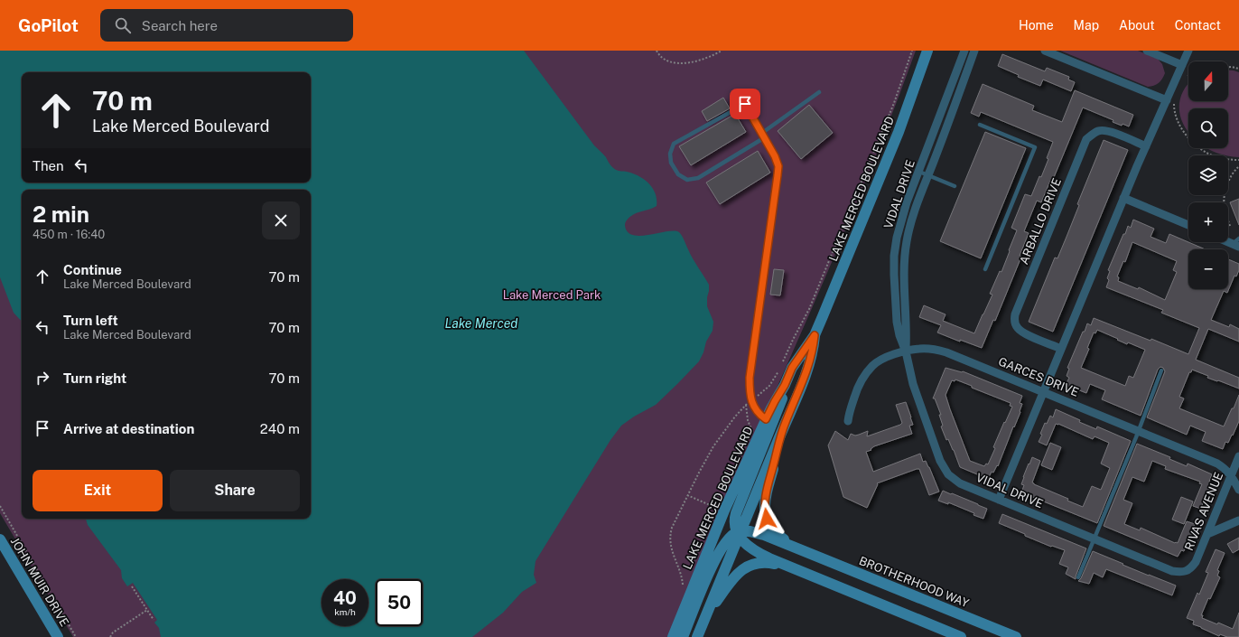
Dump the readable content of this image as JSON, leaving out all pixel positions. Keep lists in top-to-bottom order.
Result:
{
  "streets": {
    "main road": ["LAKE MERCED BOULEVARD", "JOHN MUIR DRIVE", "BROTHERHOOD WAY"],
    "street": [
      "VIDAL DRIVE",
      "ARBALLO DRIVE",
      "GARCES DRIVE",
      "RIVAS AVENUE"
    ]
  },
  "crossings": [
    ["VIDAL DRIVE", "GARCES DRIVE"],
    ["VIDAL DRIVE", "RIVAS AVENUE"],
    ["GARCES DRIVE", "RIVAS AVENUE"]
  ],
  "water": ["Lake Merced"],
  "parks": ["Lake Merced Park"],
  "north": "top",
  "page": {
    "header": "GoPilot",
    "search": "Search here",
    "nav": [
      "Home",
      "Map",
      "About",
      "Contact"
    ],
    "map_buttons": ["+", "−"],
    "turn": ["70 m", "Lake Merced Boulevard"],
    "then": "Then",
    "heading": ["2 min", "450 m · 16:40"],
    "list": [
      {
        "name": "Continue",
        "note": "Lake Merced Boulevard",
        "value": "70 m"
      },
      {
        "name": "Turn left",
        "note": "Lake Merced Boulevard",
        "value": "70 m"
      },
      {
        "name": "Turn right",
        "value": "70 m"
      },
      {
        "name": "Arrive at destination",
        "value": "240 m"
      }
    ],
    "buttons": ["Exit", "Share"],
    "speed": "40 km/h",
    "limit": "50"
  }
}
